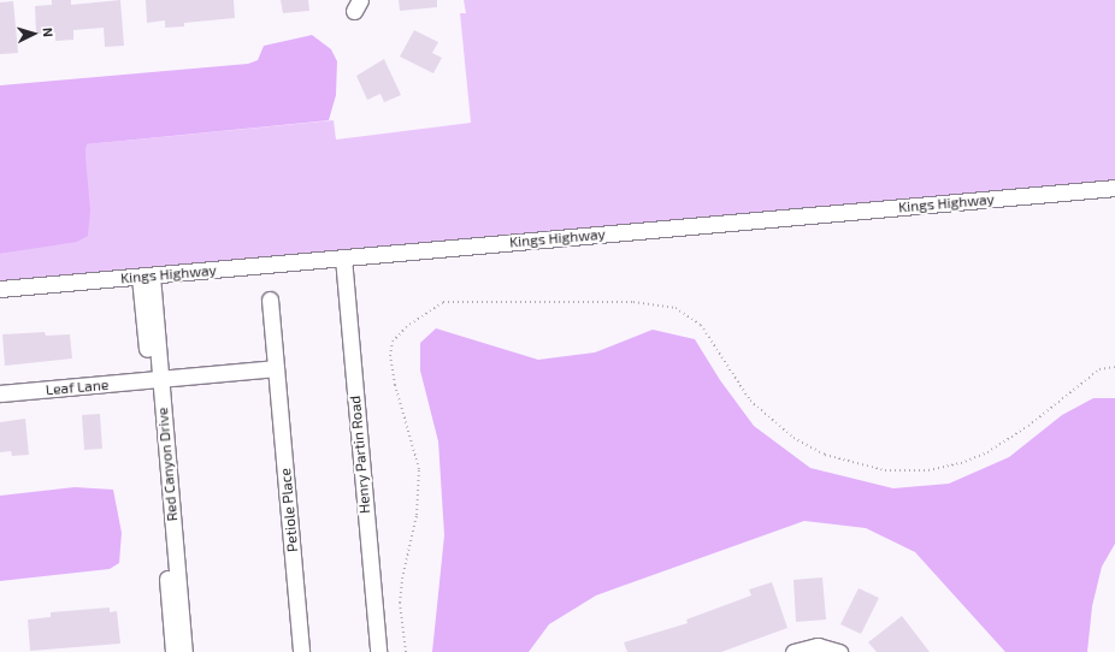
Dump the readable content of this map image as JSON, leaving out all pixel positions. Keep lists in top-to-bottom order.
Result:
{
  "streets": {
    "street": [
      "Kings Highway",
      "Leaf Lane",
      "Henry Partin Road",
      "Red Canyon Drive",
      "Petiole Place"
    ]
  },
  "crossings": [
    ["Kings Highway", "Henry Partin Road"],
    ["Kings Highway", "Red Canyon Drive"],
    ["Leaf Lane", "Red Canyon Drive"]
  ],
  "north": "right"
}
